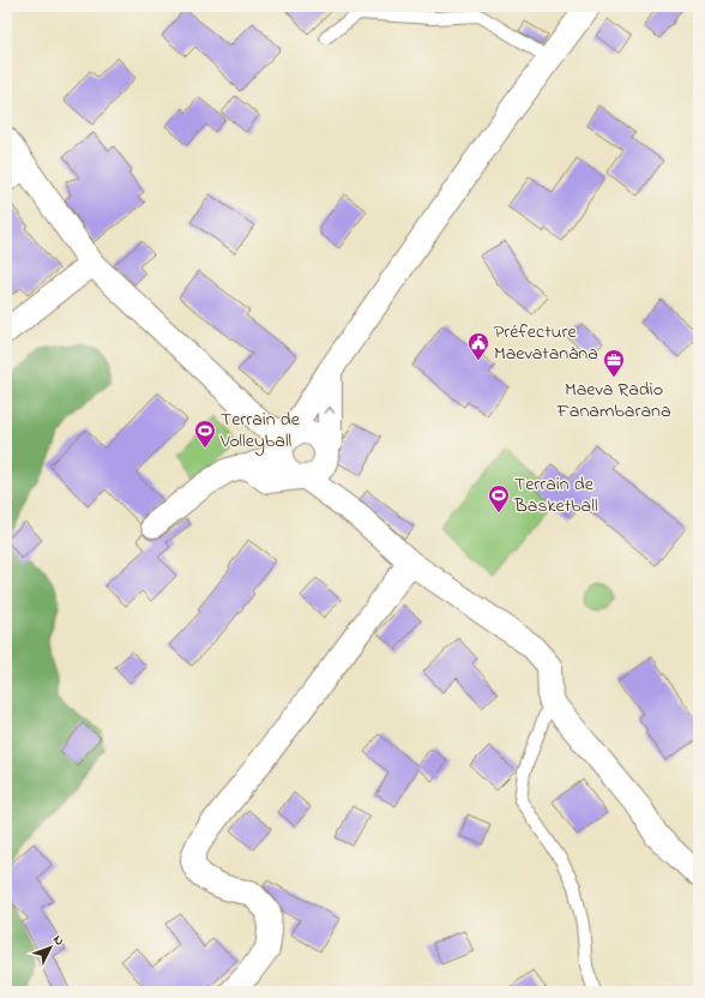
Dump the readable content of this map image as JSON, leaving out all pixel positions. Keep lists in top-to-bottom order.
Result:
{
  "places": {
    "public building": ["Préfecture Maevatanàna"],
    "office": ["Maeva Radio Fanambarana"],
    "sports": ["Terrain de Volleyball", "Terrain de Basketball"]
  },
  "north": "top right"
}
